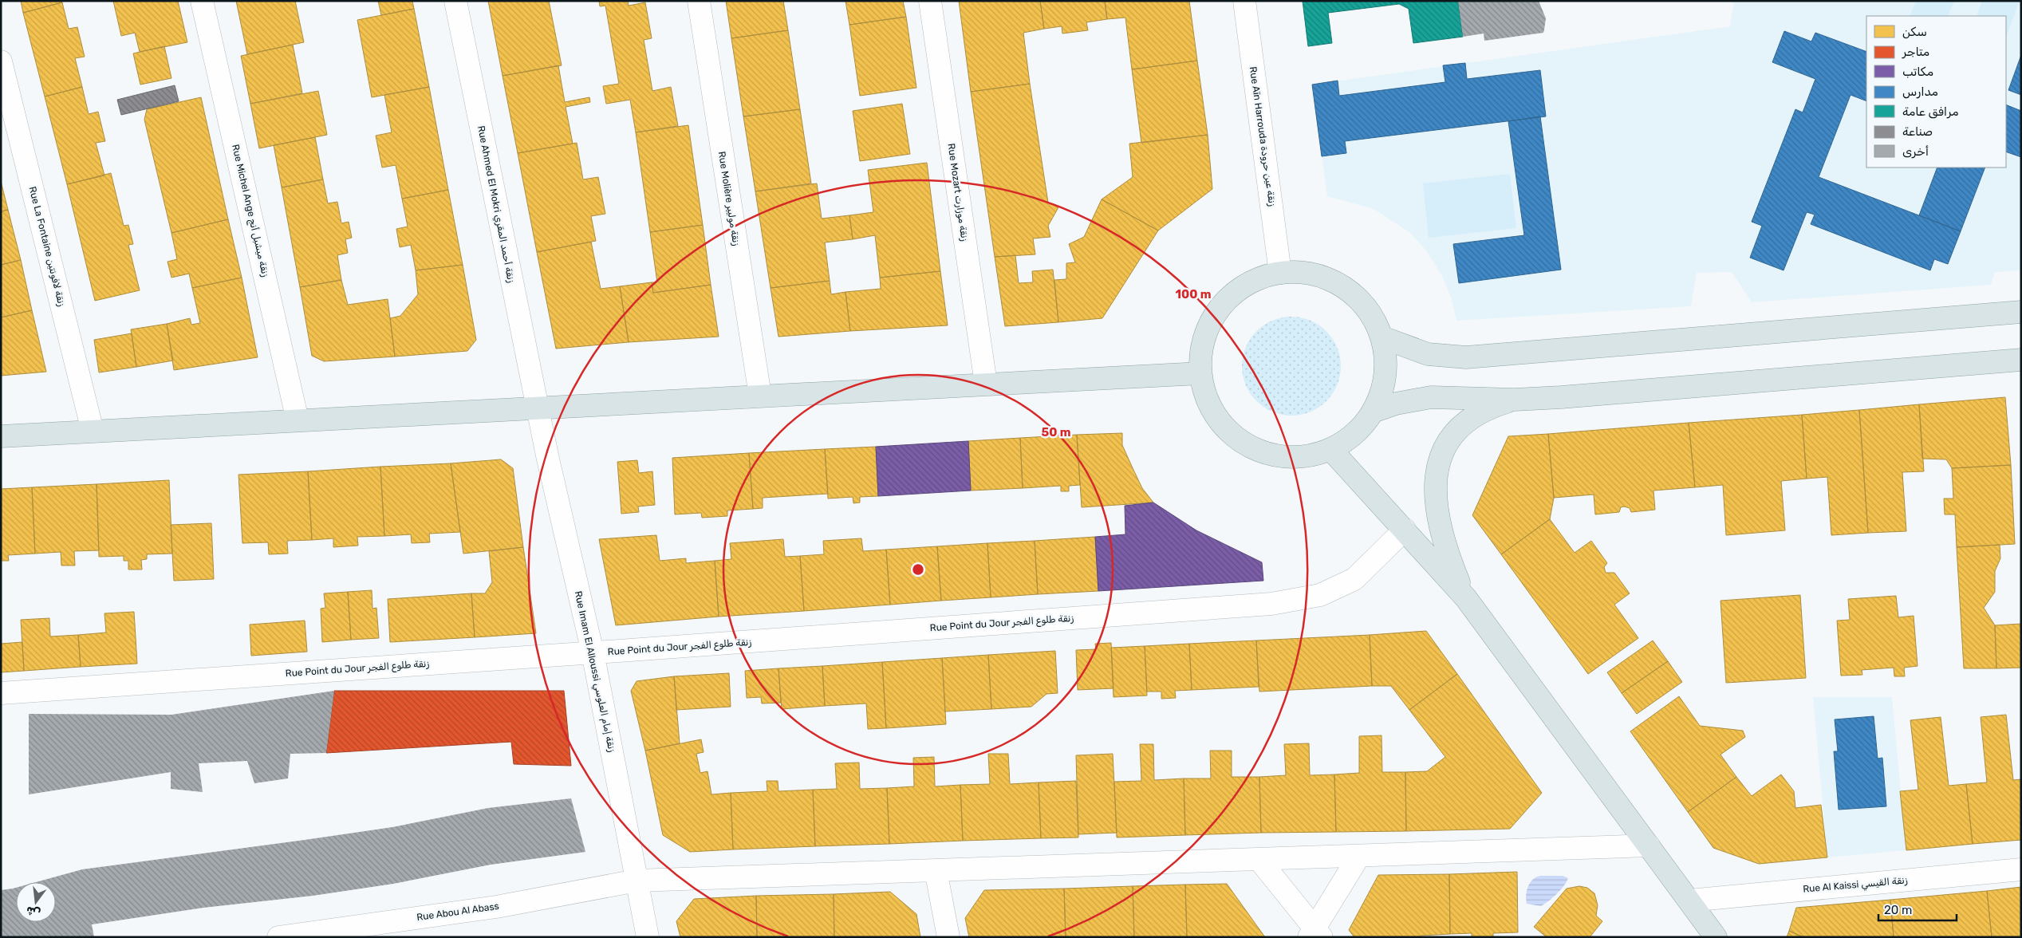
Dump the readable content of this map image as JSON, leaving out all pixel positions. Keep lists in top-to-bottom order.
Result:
{
  "streets": {
    "street": [
      "Rue Aïn Harrouda زنقة عين حرودة",
      "Rue Mozart زنقة موزارت",
      "Rue Molière زنقة موليير",
      "Rue Ahmed El Mokri زنقة أحمد المقري",
      "Rue Michel Ange زنقة ميشبل أنج",
      "Rue La Fontaine زنقة لافونتين",
      "Rue Point du Jour زنقة طلوع الفجر",
      "Rue Imam El Alloussi زنقة إمام العلوسي",
      "Rue Al Kaissi زنقة القيسي",
      "Rue Abou Al Abass"
    ]
  },
  "crossings": [
    ["Rue Ahmed El Mokri زنقة أحمد المقري", "Rue Imam El Alloussi زنقة إمام العلوسي"],
    ["Rue Point du Jour زنقة طلوع الفجر", "Rue Imam El Alloussi زنقة إمام العلوسي"],
    ["Rue Imam El Alloussi زنقة إمام العلوسي", "Rue Abou Al Abass"]
  ],
  "legend": [
    "سكن",
    "متاجر",
    "مكاتب",
    "مدارس",
    "مرافق عامة",
    "صناعة",
    "أخرى"
  ],
  "scale_bar": "20 m",
  "north": "bottom",
  "rings": ["100 m", "50 m"]
}
